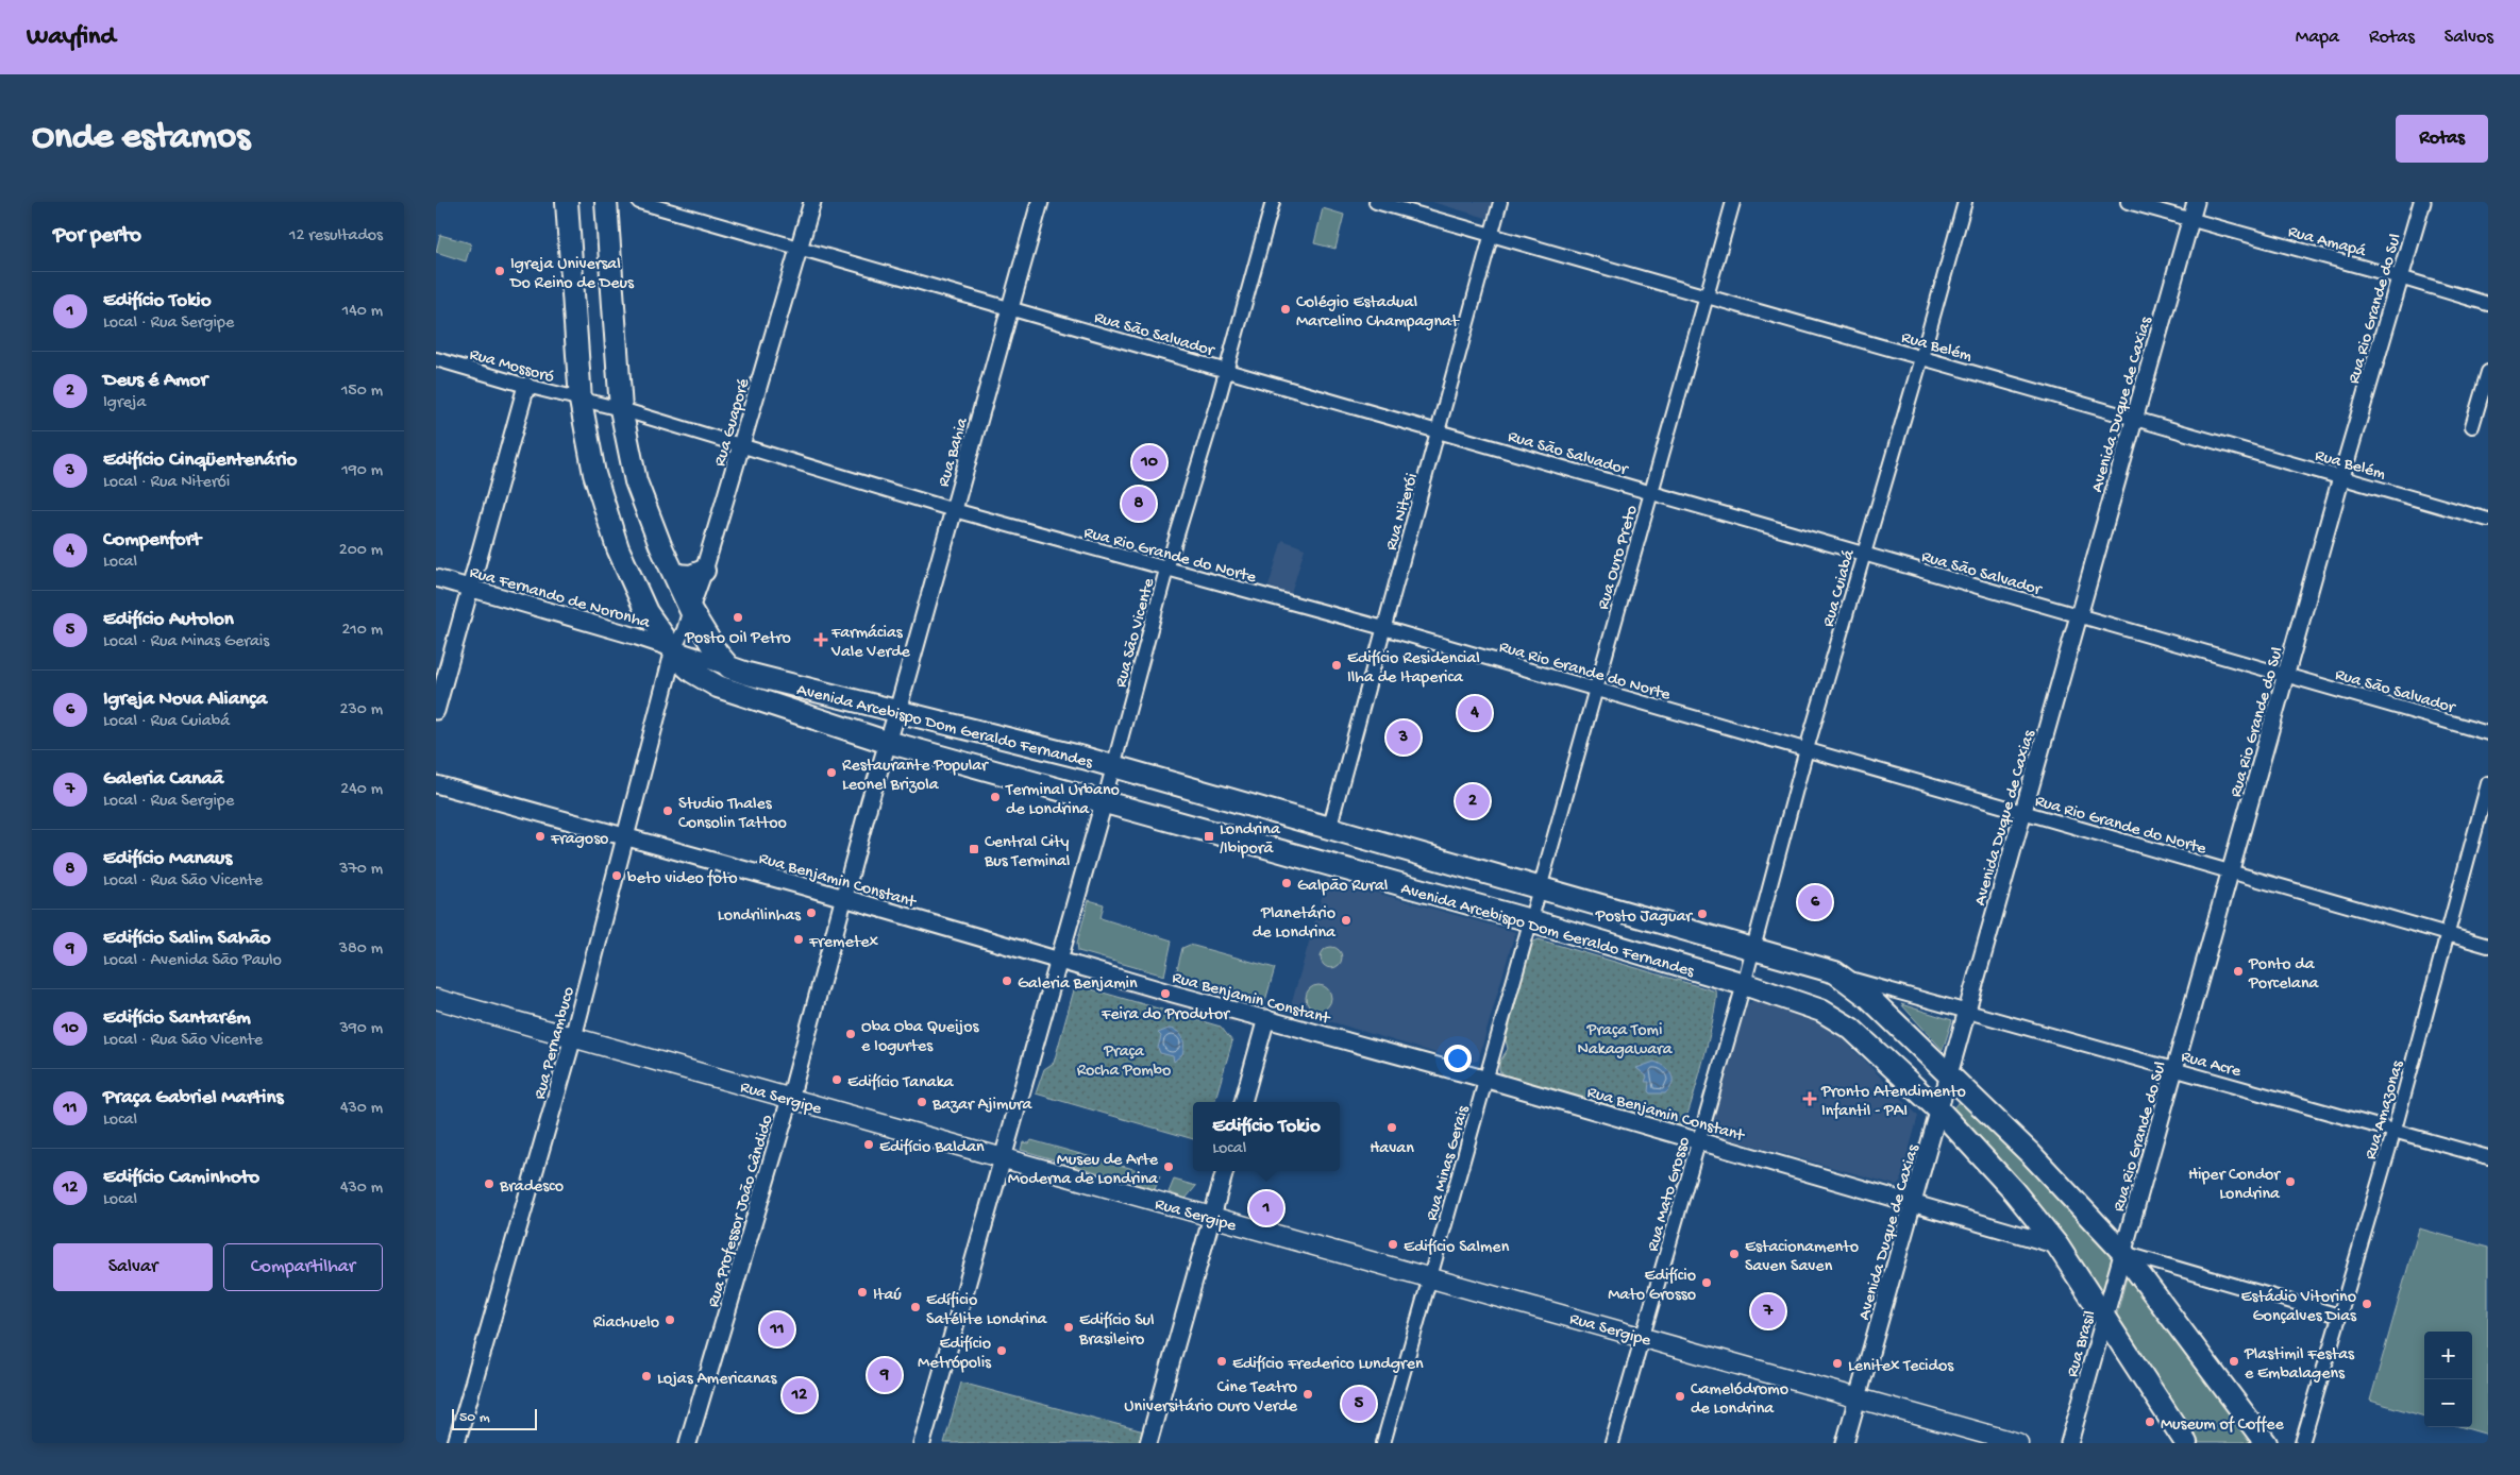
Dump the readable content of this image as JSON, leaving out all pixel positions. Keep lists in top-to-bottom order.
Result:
{
  "streets": {
    "main road": ["Avenida Arcebispo Dom Geraldo Fernandes", "Rua Sergipe"],
    "street": [
      "Rua Amapá",
      "Rua Rio Grande do Sul",
      "Rua São Salvador",
      "Rua Belém",
      "Rua Mossoró",
      "Avenida Duque de Caxias",
      "Rua Guaporé",
      "Rua Bahia",
      "Rua Niterói",
      "Rua Rio Grande do Norte",
      "Rua Ouro Preto",
      "Rua Cuiabá",
      "Rua Fernando de Noronha",
      "Rua São Vicente",
      "Rua Benjamin Constant",
      "Rua Pernambuco",
      "Rua Acre",
      "Rua Amazonas",
      "Rua Minas Gerais",
      "Rua Mato Grosso",
      "Rua Professor João Cândido",
      "Rua Brasil"
    ]
  },
  "crossings": [
    ["Rua Amapá", "Rua Rio Grande do Sul"],
    ["Rua Amapá", "Avenida Duque de Caxias"],
    ["Rua Rio Grande do Sul", "Rua São Salvador"],
    ["Rua Rio Grande do Sul", "Rua Belém"],
    ["Rua Rio Grande do Sul", "Rua Rio Grande do Norte"],
    ["Rua Rio Grande do Sul", "Avenida Arcebispo Dom Geraldo Fernandes"],
    ["Rua Rio Grande do Sul", "Rua Acre"],
    ["Rua Rio Grande do Sul", "Rua Brasil"],
    ["Rua São Salvador", "Avenida Duque de Caxias"],
    ["Rua São Salvador", "Rua Guaporé"],
    ["Rua São Salvador", "Rua Bahia"],
    ["Rua São Salvador", "Rua Niterói"],
    ["Rua São Salvador", "Rua Ouro Preto"],
    ["Rua São Salvador", "Rua Cuiabá"],
    ["Rua São Salvador", "Rua São Vicente"],
    ["Rua Belém", "Avenida Duque de Caxias"],
    ["Rua Belém", "Rua Niterói"],
    ["Rua Belém", "Rua Ouro Preto"],
    ["Rua Belém", "Rua Cuiabá"],
    ["Rua Mossoró", "Rua Rio Grande do Norte"],
    ["Rua Mossoró", "Avenida Arcebispo Dom Geraldo Fernandes"],
    ["Avenida Duque de Caxias", "Rua Rio Grande do Norte"],
    ["Avenida Duque de Caxias", "Avenida Arcebispo Dom Geraldo Fernandes"],
    ["Avenida Duque de Caxias", "Rua Benjamin Constant"],
    ["Avenida Duque de Caxias", "Rua Acre"],
    ["Avenida Duque de Caxias", "Rua Sergipe"],
    ["Rua Guaporé", "Rua Rio Grande do Norte"],
    ["Rua Guaporé", "Rua Fernando de Noronha"],
    ["Rua Guaporé", "Avenida Arcebispo Dom Geraldo Fernandes"],
    ["Rua Guaporé", "Rua Pernambuco"],
    ["Rua Bahia", "Rua Rio Grande do Norte"],
    ["Rua Bahia", "Avenida Arcebispo Dom Geraldo Fernandes"],
    ["Rua Bahia", "Rua Professor João Cândido"],
    ["Rua Niterói", "Rua Rio Grande do Norte"],
    ["Rua Niterói", "Avenida Arcebispo Dom Geraldo Fernandes"],
    ["Rua Rio Grande do Norte", "Rua Ouro Preto"],
    ["Rua Rio Grande do Norte", "Rua Cuiabá"],
    ["Rua Rio Grande do Norte", "Rua São Vicente"],
    ["Rua Rio Grande do Norte", "Avenida Arcebispo Dom Geraldo Fernandes"],
    ["Rua Rio Grande do Norte", "Rua Amazonas"],
    ["Rua Ouro Preto", "Avenida Arcebispo Dom Geraldo Fernandes"],
    ["Rua Ouro Preto", "Rua Minas Gerais"],
    ["Rua Cuiabá", "Avenida Arcebispo Dom Geraldo Fernandes"],
    ["Rua Cuiabá", "Rua Mato Grosso"],
    ["Rua Fernando de Noronha", "Avenida Arcebispo Dom Geraldo Fernandes"],
    ["Rua Fernando de Noronha", "Rua Pernambuco"],
    ["Rua São Vicente", "Avenida Arcebispo Dom Geraldo Fernandes"],
    ["Avenida Arcebispo Dom Geraldo Fernandes", "Rua Benjamin Constant"],
    ["Avenida Arcebispo Dom Geraldo Fernandes", "Rua Pernambuco"],
    ["Avenida Arcebispo Dom Geraldo Fernandes", "Rua Acre"],
    ["Avenida Arcebispo Dom Geraldo Fernandes", "Rua Minas Gerais"],
    ["Avenida Arcebispo Dom Geraldo Fernandes", "Rua Mato Grosso"],
    ["Avenida Arcebispo Dom Geraldo Fernandes", "Rua Professor João Cândido"],
    ["Avenida Arcebispo Dom Geraldo Fernandes", "Rua Brasil"],
    ["Rua Benjamin Constant", "Rua Pernambuco"],
    ["Rua Benjamin Constant", "Rua Minas Gerais"],
    ["Rua Benjamin Constant", "Rua Mato Grosso"],
    ["Rua Benjamin Constant", "Rua Professor João Cândido"],
    ["Rua Pernambuco", "Rua Sergipe"],
    ["Rua Acre", "Rua Amazonas"],
    ["Rua Sergipe", "Rua Minas Gerais"],
    ["Rua Sergipe", "Rua Mato Grosso"],
    ["Rua Sergipe", "Rua Professor João Cândido"]
  ],
  "parks": ["Praça Tomi Nakagawara", "Praça Rocha Pombo"],
  "places": {
    "other": [
      "Igreja Universal Do Reino de Deus",
      "Colégio Estadual Marcelino Champagnat",
      "Posto Oil Petro",
      "Edifício Residencial Ilha de Itaperica",
      "Restaurante Popular Leonel Brizola",
      "Terminal Urbano de Londrina",
      "Studio Thales Consolin Tattoo",
      "Fragoso",
      "beto video foto",
      "Galpão Rural",
      "Londrilinhas",
      "Posto Jaguar",
      "Planetário de Londrina",
      "Fremetex",
      "Ponto da Porcelana",
      "Galeria Benjamin",
      "Feira do Produtor",
      "Oba Oba Queijos e Iogurtes",
      "Edifício Tanaka",
      "Bazar Ajimura",
      "Havan",
      "Edifício Baldan",
      "Museu de Arte Moderna de Londrina",
      "Hiper Condor Londrina",
      "Bradesco",
      "Edifício Salmen",
      "Estacionamento Saven Saven",
      "Edifício Mato Grosso",
      "Itaú",
      "Estádio Vitorino Gonçalves Dias",
      "Edíficio Satélite Londrina",
      "Riachuelo",
      "Edifício Sul Brasileiro",
      "Edifício Metrópolis",
      "Edifício Frederico Lundgren",
      "Plastimil Festas e Embalagens",
      "Lenitex Tecidos",
      "Lojas Americanas",
      "Cine Teatro Universitário Ouro Verde",
      "Camelódromo de Londrina",
      "Museum of Coffee"
    ],
    "health": ["Farmácias Vale Verde", "Pronto Atendimento Infantil - PAI"],
    "transit": ["Londrina /Ibiporã", "Central City Bus Terminal"]
  },
  "scale_bar": "50 m",
  "page": {
    "header": "Wayfind",
    "nav": ["Mapa", "Rotas", "Salvos"],
    "buttons": [
      "Rotas",
      ["Salvar", "Compartilhar"]
    ],
    "title": "Onde estamos",
    "heading": ["Por perto", "12 resultados"],
    "list": [
      {
        "mark": "1",
        "name": "Edifício Tokio",
        "note": "Local · Rua Sergipe",
        "value": "140 m"
      },
      {
        "mark": "2",
        "name": "Deus é Amor",
        "note": "Igreja",
        "value": "150 m"
      },
      {
        "mark": "3",
        "name": "Edifício Cinqüentenário",
        "note": "Local · Rua Niterói",
        "value": "190 m"
      },
      {
        "mark": "4",
        "name": "Compenfort",
        "note": "Local",
        "value": "200 m"
      },
      {
        "mark": "5",
        "name": "Edifício Autolon",
        "note": "Local · Rua Minas Gerais",
        "value": "210 m"
      },
      {
        "mark": "6",
        "name": "Igreja Nova Aliança",
        "note": "Local · Rua Cuiabá",
        "value": "230 m"
      },
      {
        "mark": "7",
        "name": "Galeria Canaã",
        "note": "Local · Rua Sergipe",
        "value": "240 m"
      },
      {
        "mark": "8",
        "name": "Edifício Manaus",
        "note": "Local · Rua São Vicente",
        "value": "370 m"
      },
      {
        "mark": "9",
        "name": "Edifício Salim Sahão",
        "note": "Local · Avenida São Paulo",
        "value": "380 m"
      },
      {
        "mark": "10",
        "name": "Edifício Santarém",
        "note": "Local · Rua São Vicente",
        "value": "390 m"
      },
      {
        "mark": "11",
        "name": "Praça Gabriel Martins",
        "note": "Local",
        "value": "430 m"
      },
      {
        "mark": "12",
        "name": "Edifício Caminhoto",
        "note": "Local",
        "value": "430 m"
      }
    ],
    "pins": [
      "10",
      "8",
      "4",
      "3",
      "2",
      "6",
      "1",
      "7",
      "11",
      "9",
      "12",
      "5"
    ],
    "popup": ["Edifício Tokio", "Local"],
    "map_buttons": ["+", "−"],
    "scale": "50 m"
  }
}
